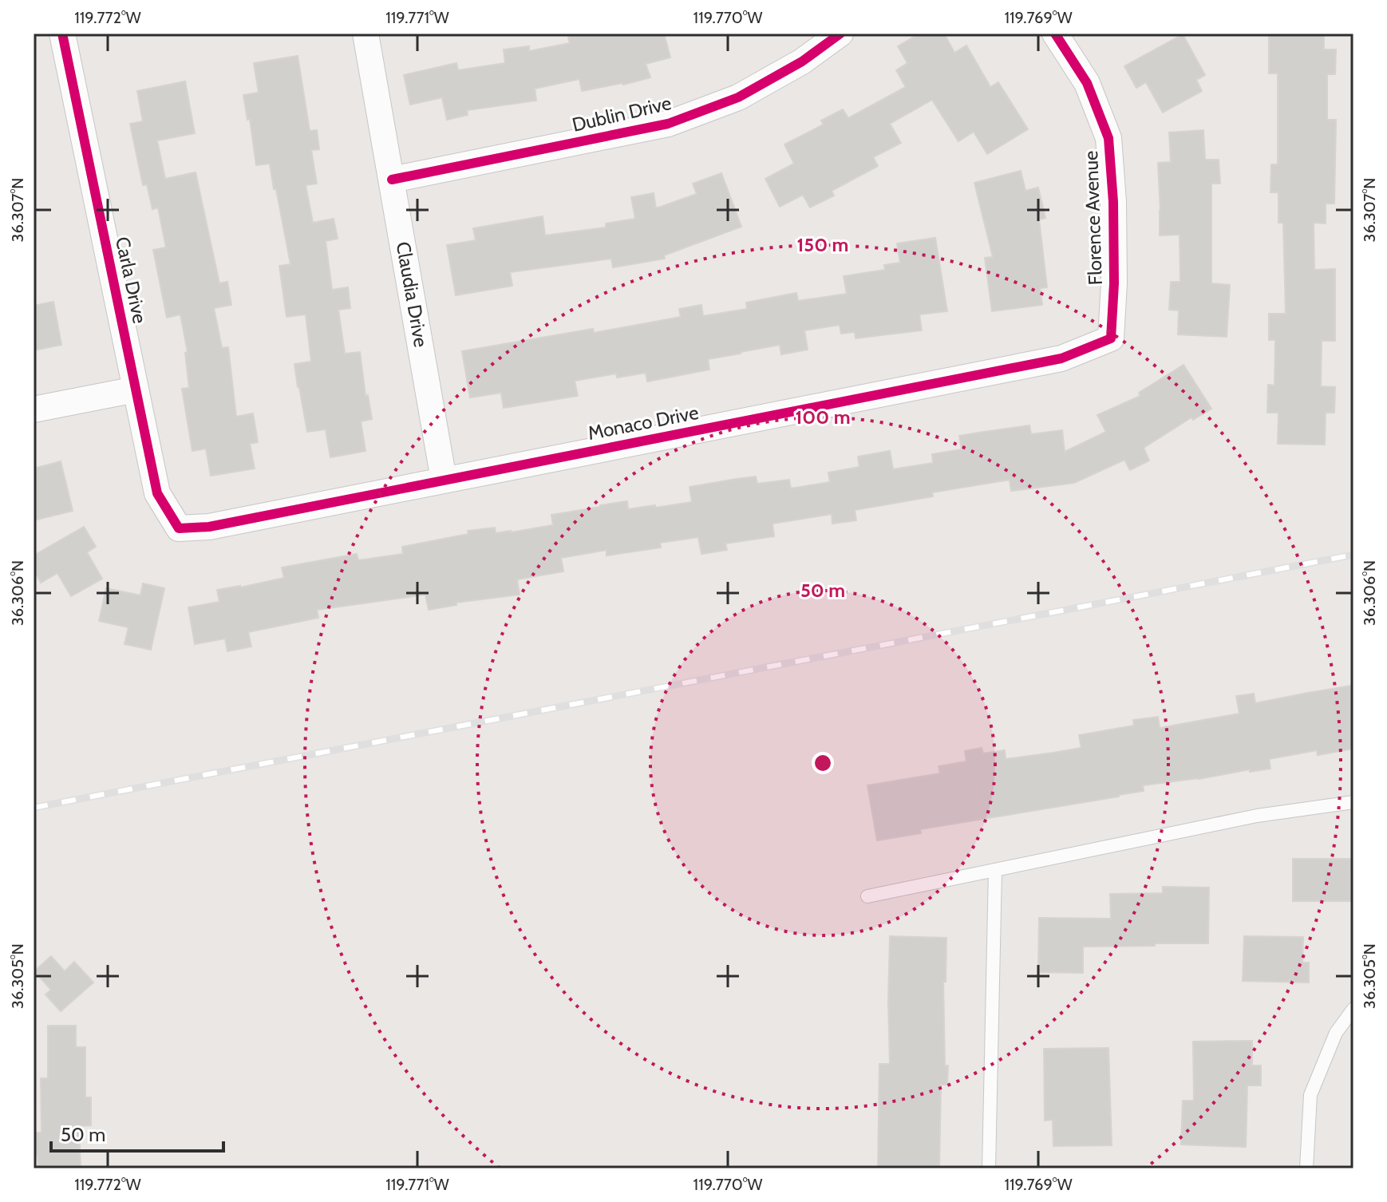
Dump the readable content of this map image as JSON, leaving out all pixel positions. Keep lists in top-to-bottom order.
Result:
{
  "streets": {
    "street": [
      "Dublin Drive",
      "Florence Avenue",
      "Carla Drive",
      "Claudia Drive",
      "Monaco Drive"
    ]
  },
  "crossings": [
    ["Dublin Drive", "Claudia Drive"],
    ["Florence Avenue", "Monaco Drive"],
    ["Carla Drive", "Monaco Drive"],
    ["Claudia Drive", "Monaco Drive"]
  ],
  "scale_bar": "50 m",
  "coordinates": [
    "119.772°W",
    "119.771°W",
    "119.770°W",
    "119.769°W",
    "36.307°N",
    "36.306°N",
    "36.305°N"
  ],
  "rings": ["150 m", "100 m", "50 m"]
}
